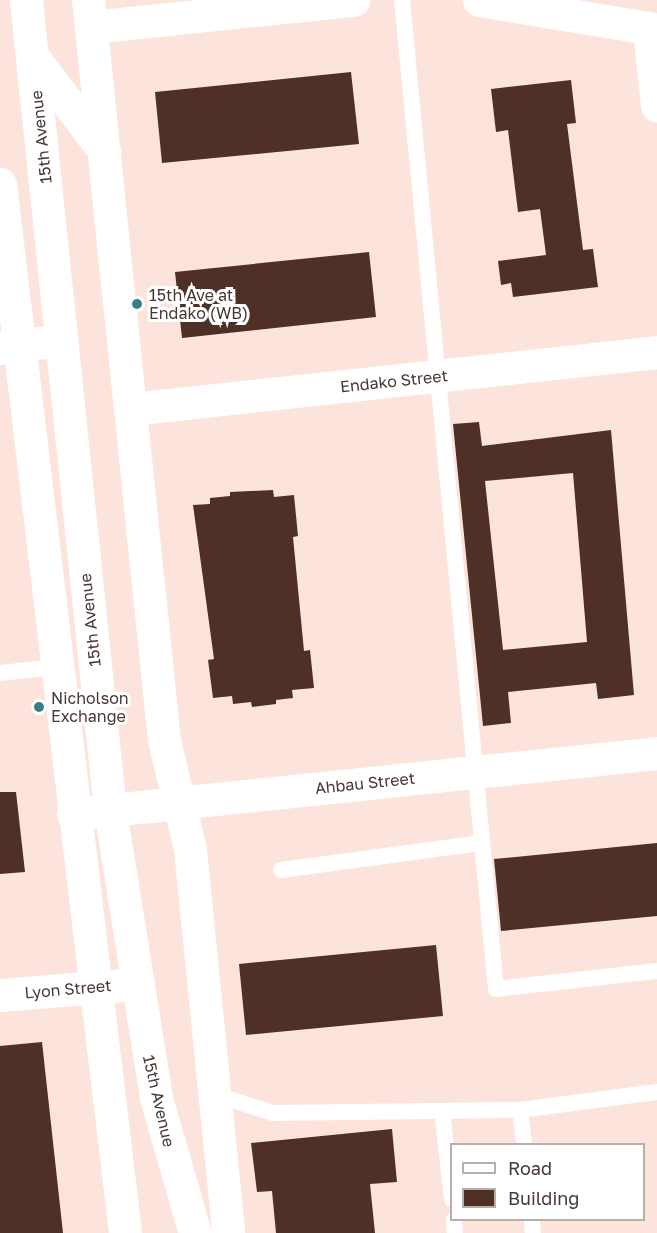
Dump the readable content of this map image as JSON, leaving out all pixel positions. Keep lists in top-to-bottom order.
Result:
{
  "streets": {
    "street": [
      "15th Avenue",
      "Endako Street",
      "Ahbau Street",
      "Lyon Street"
    ]
  },
  "crossings": [
    ["15th Avenue", "Ahbau Street"],
    ["15th Avenue", "Lyon Street"]
  ],
  "places": ["15th Ave at Endako (WB)", "Nicholson Exchange"],
  "legend": ["Road", "Building"]
}
